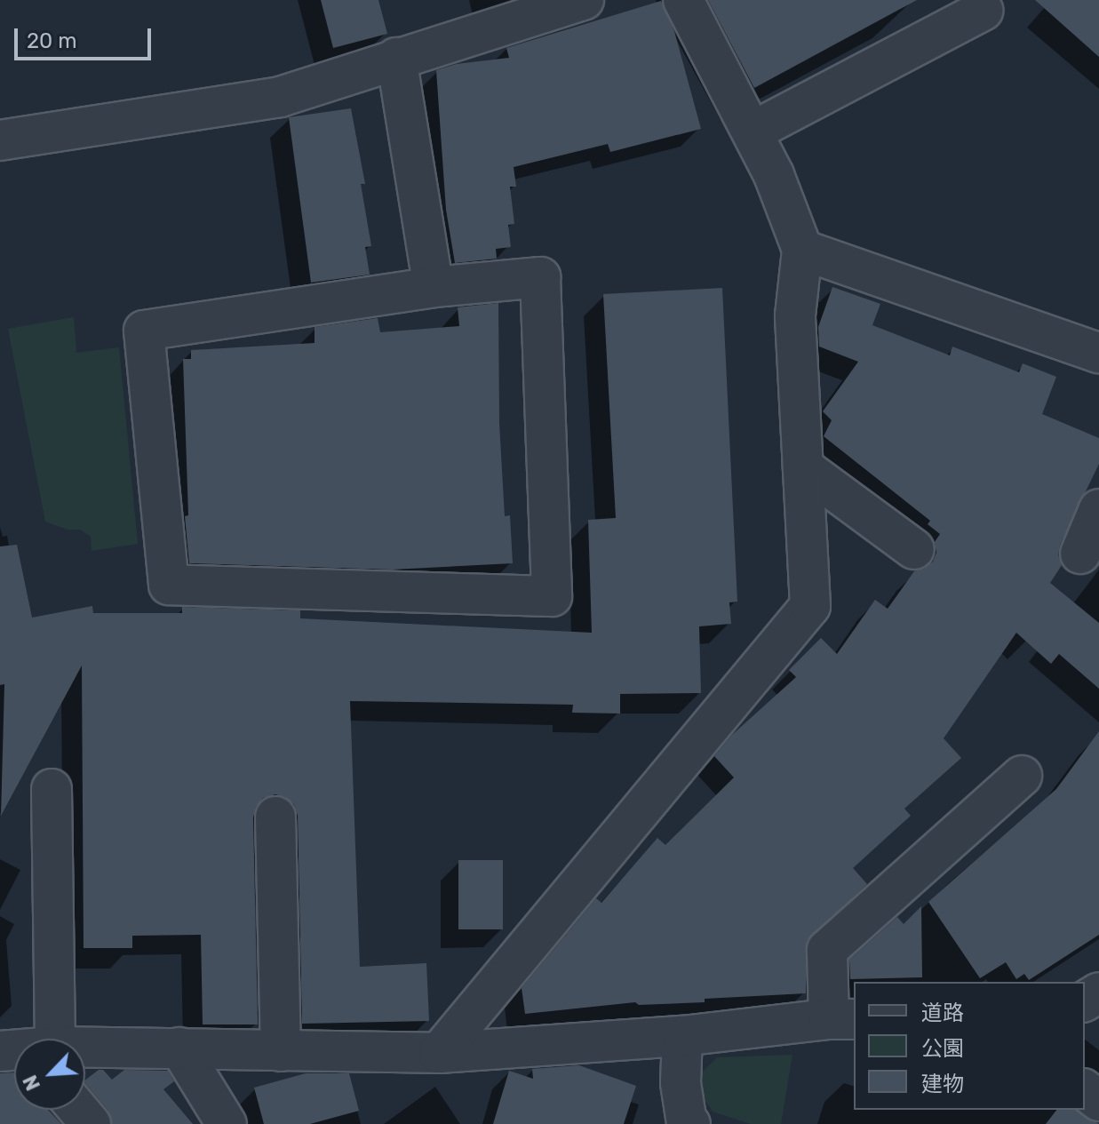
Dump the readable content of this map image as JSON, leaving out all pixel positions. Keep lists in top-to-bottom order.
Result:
{
  "legend": ["道路", "公園", "建物"],
  "scale_bar": "20 m",
  "north": "bottom left"
}
